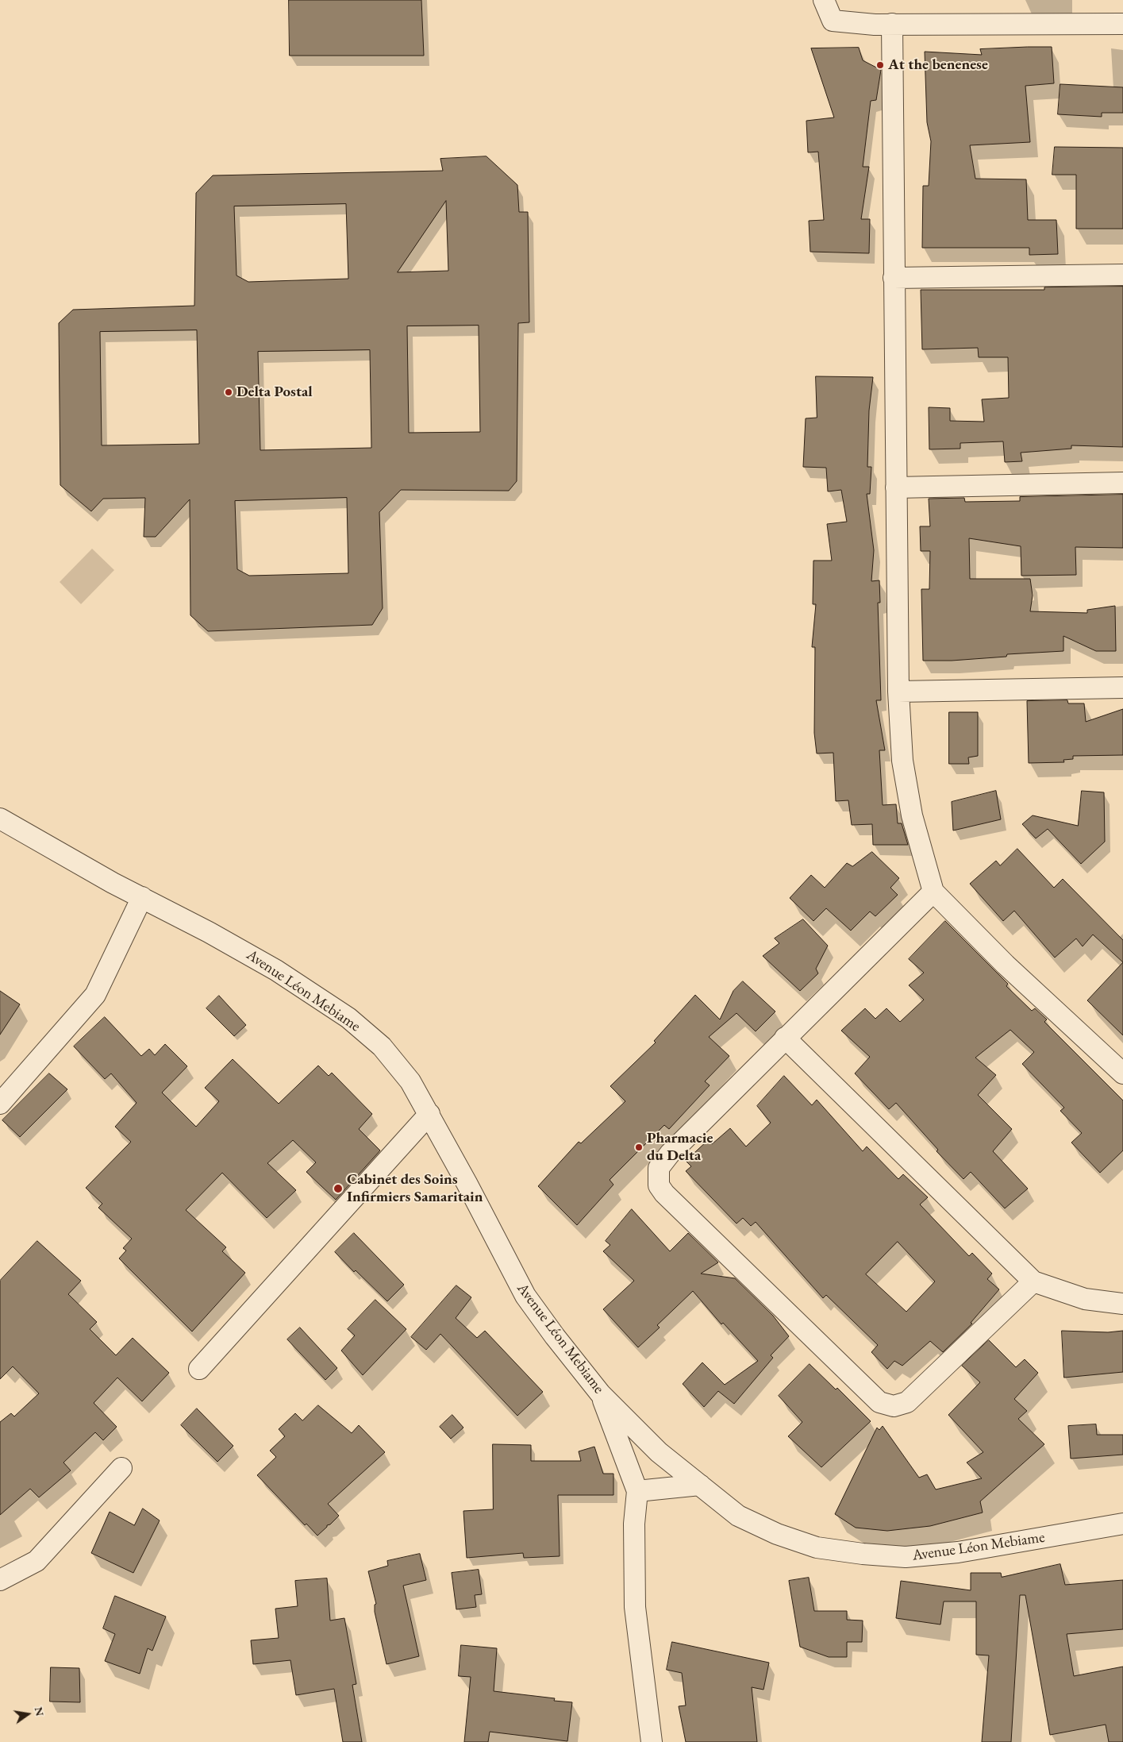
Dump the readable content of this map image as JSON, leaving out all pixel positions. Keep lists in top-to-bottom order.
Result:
{
  "streets": {
    "street": ["Avenue Léon Mebiame"]
  },
  "places": [
    "At the benenese",
    "Delta Postal",
    "Pharmacie du Delta",
    "Cabinet des Soins Infirmiers Samaritain"
  ],
  "north": "right"
}
